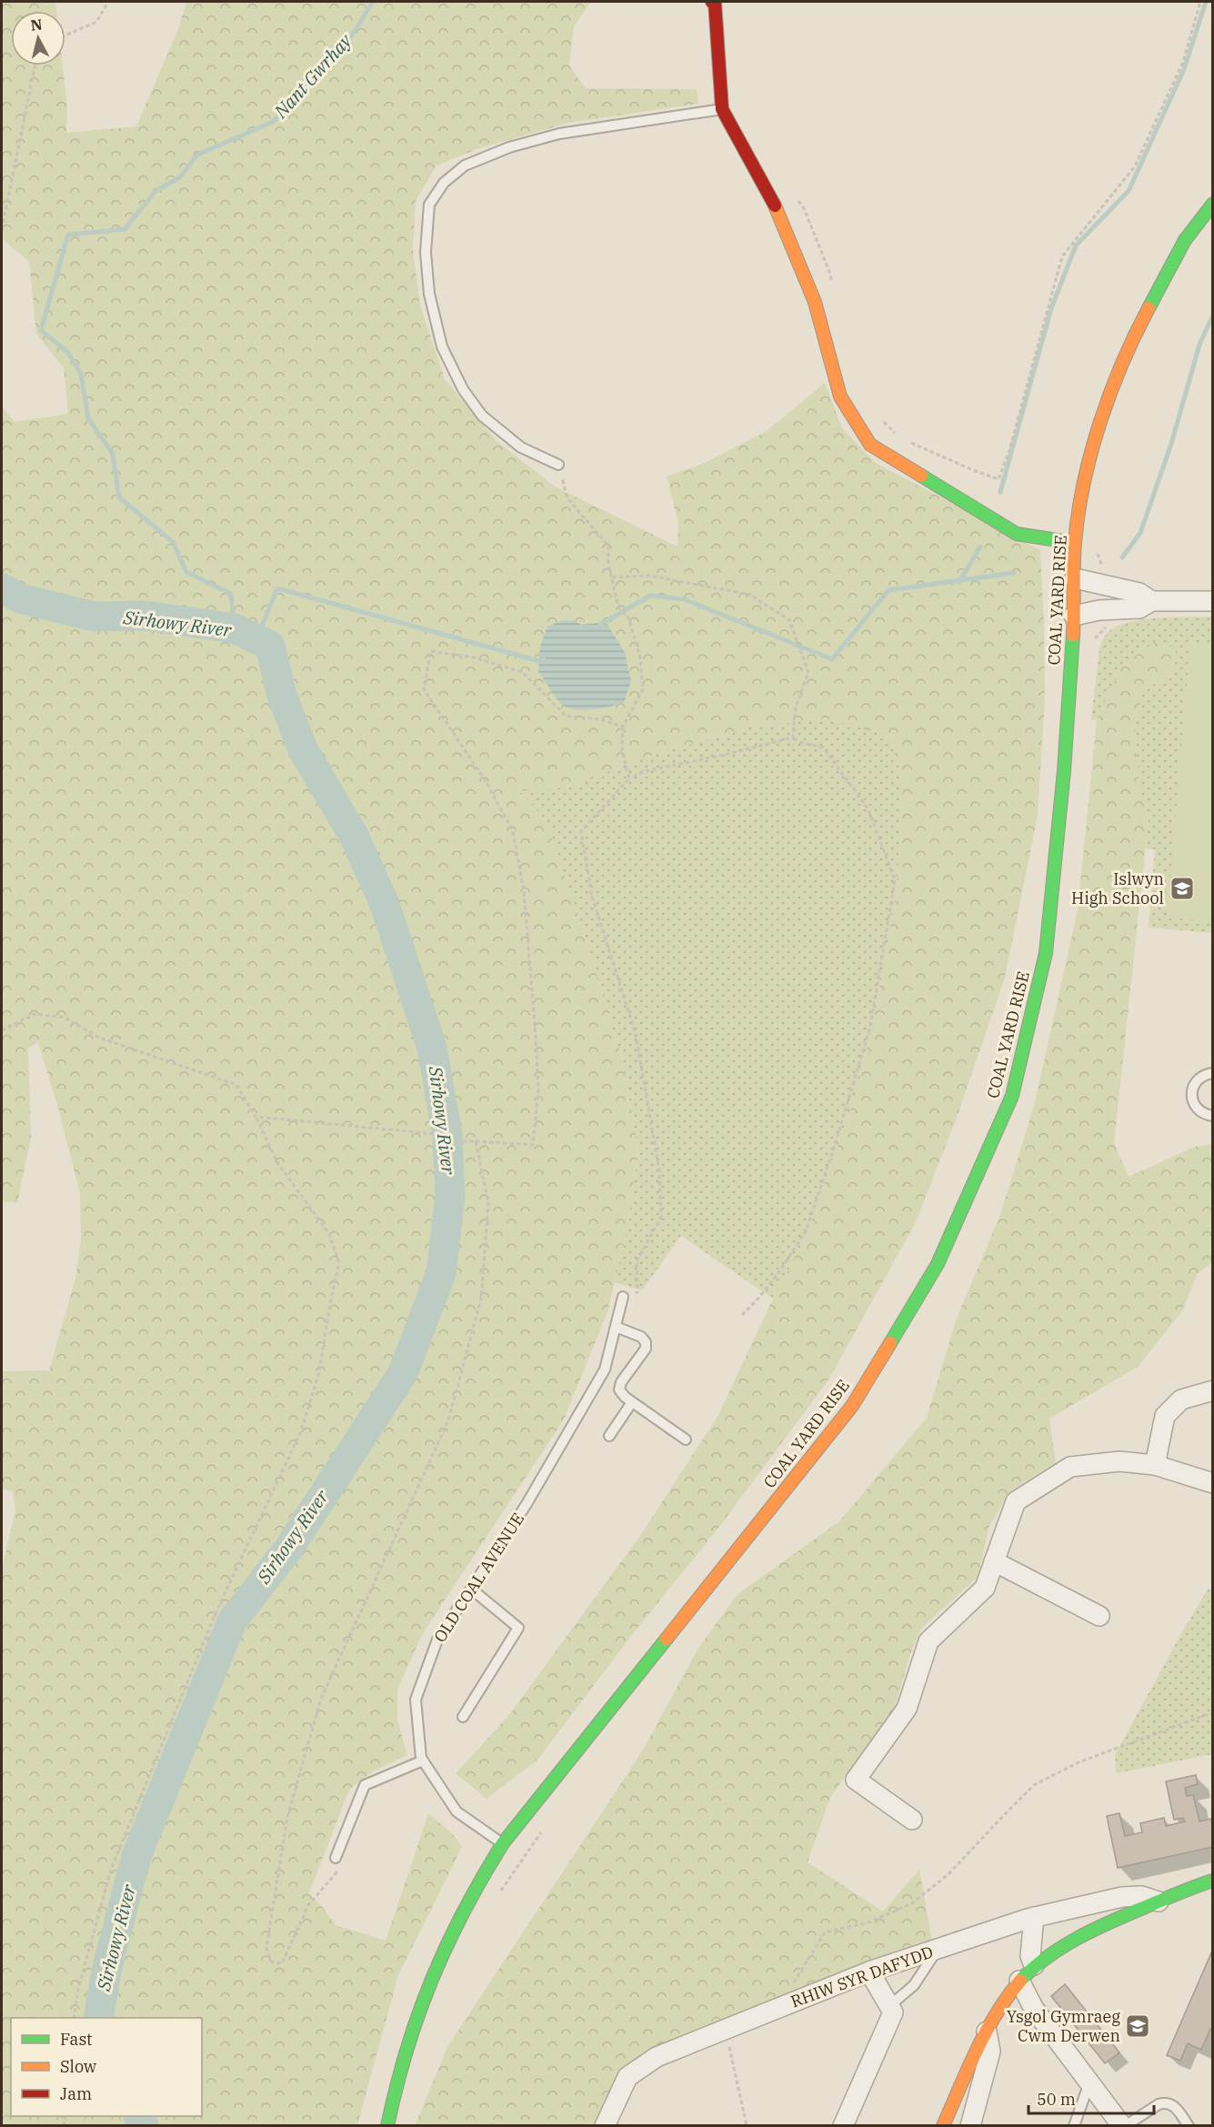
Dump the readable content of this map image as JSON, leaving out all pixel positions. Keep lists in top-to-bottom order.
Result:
{
  "streets": {
    "main road": ["COAL YARD RISE"],
    "street": ["RHIW SYR DAFYDD"],
    "lane": ["OLD COAL AVENUE"]
  },
  "crossings": [
    ["COAL YARD RISE", "OLD COAL AVENUE"]
  ],
  "water": ["Nant Gwrhay", "Sirhowy River"],
  "places": {
    "school or university": ["Islwyn High School", "Ysgol Gymraeg Cwm Derwen"]
  },
  "legend": ["Fast", "Slow", "Jam"],
  "scale_bar": "50 m",
  "north": "top"
}
